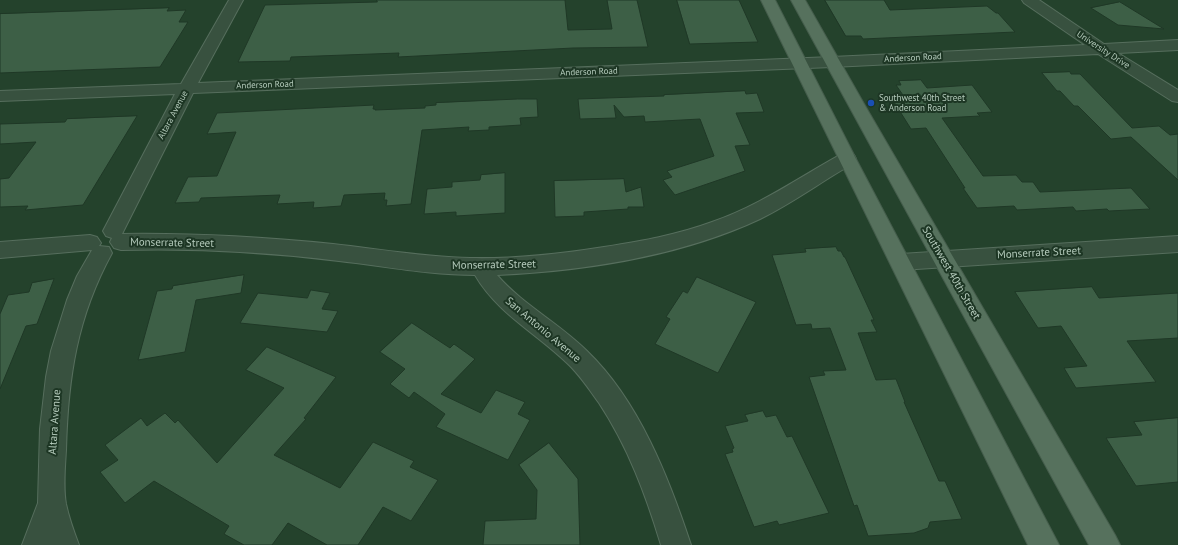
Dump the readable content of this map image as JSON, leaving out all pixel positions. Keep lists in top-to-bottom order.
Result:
{
  "streets": {
    "main road": ["Southwest 40th Street"],
    "street": [
      "University Drive",
      "Anderson Road",
      "Altara Avenue",
      "Monserrate Street",
      "San Antonio Avenue"
    ]
  },
  "crossings": [
    ["University Drive", "Anderson Road"],
    ["Anderson Road", "Altara Avenue"],
    ["Anderson Road", "Southwest 40th Street"],
    ["Altara Avenue", "Monserrate Street"],
    ["Monserrate Street", "Southwest 40th Street"],
    ["Monserrate Street", "San Antonio Avenue"]
  ],
  "places": ["Southwest 40th Street & Anderson Road"]
}
